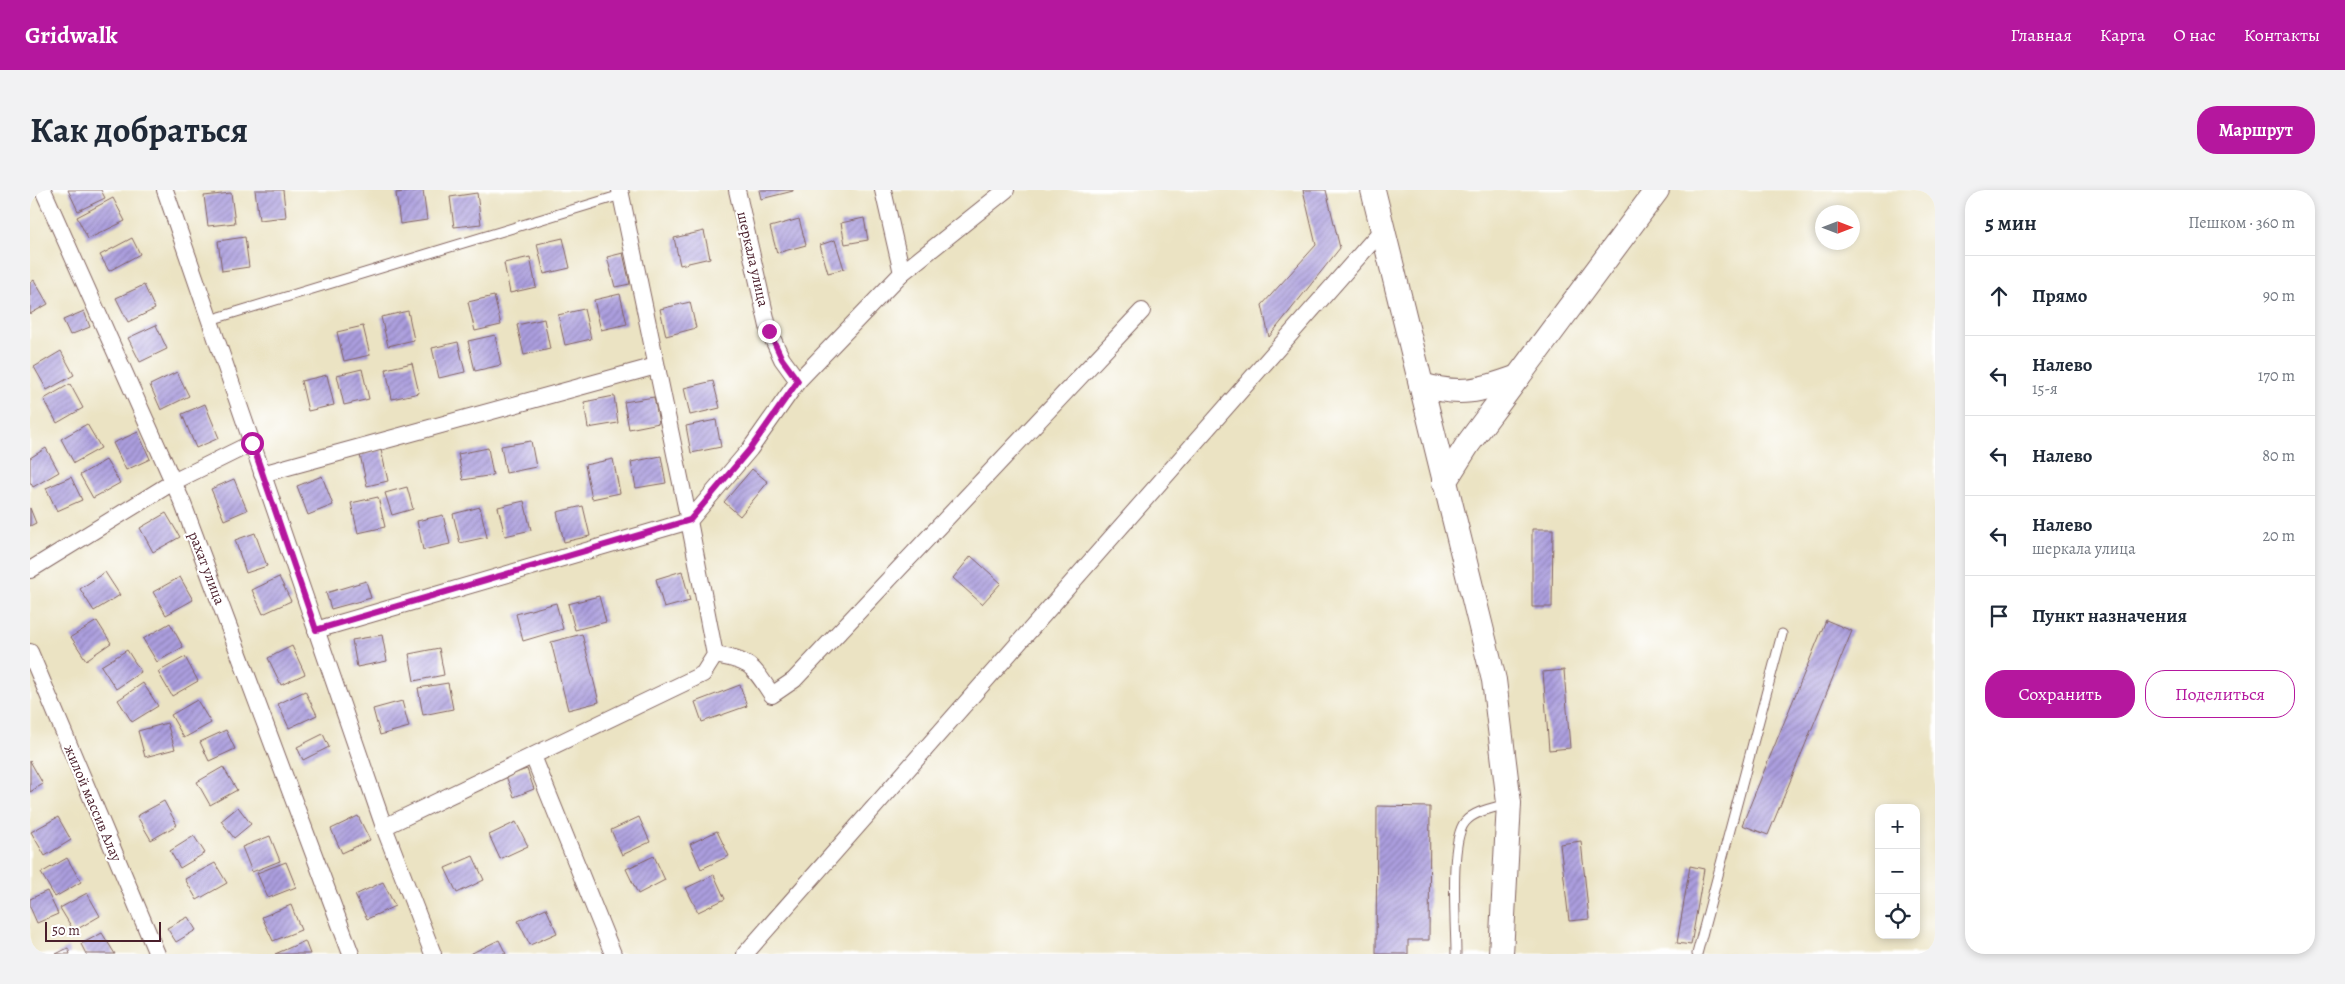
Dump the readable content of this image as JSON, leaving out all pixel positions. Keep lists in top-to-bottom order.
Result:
{
  "streets": {
    "street": ["шеркала улица", "рахат улица", "жилой массив Алау"]
  },
  "scale_bar": "50 m",
  "north": "right",
  "page": {
    "header": "Gridwalk",
    "nav": [
      "Главная",
      "Карта",
      "О нас",
      "Контакты"
    ],
    "title": "Как добраться",
    "buttons": [
      "Маршрут",
      ["Сохранить", "Поделиться"]
    ],
    "heading": ["5 мин", "Пешком · 360 m"],
    "list": [
      ["Прямо", "90 m"],
      ["Налево", "15-я", "170 m"],
      ["Налево", "80 m"],
      ["Налево", "шеркала улица", "20 m"],
      "Пункт назначения"
    ],
    "map_buttons": ["+", "−"],
    "scale": "50 m"
  }
}
